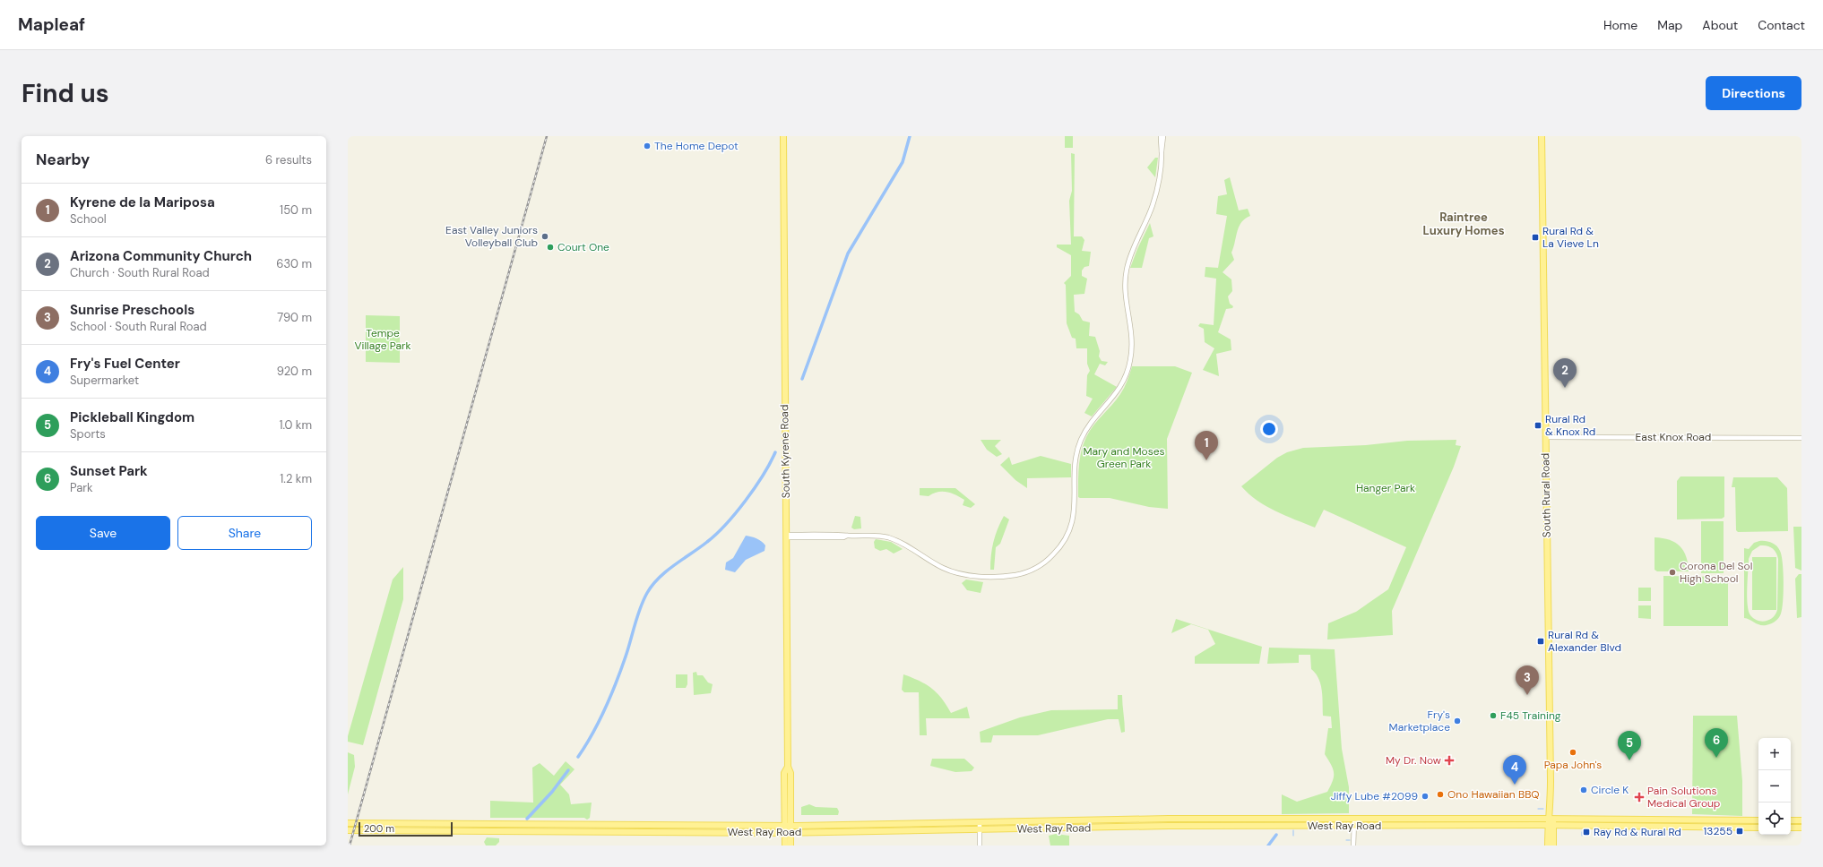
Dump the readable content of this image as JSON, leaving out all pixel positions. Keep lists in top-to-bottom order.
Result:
{
  "streets": {
    "main road": ["South Kyrene Road", "South Rural Road", "West Ray Road"],
    "street": ["East Knox Road"]
  },
  "crossings": [
    ["East Knox Road", "South Rural Road"],
    ["South Kyrene Road", "West Ray Road"],
    ["South Rural Road", "West Ray Road"]
  ],
  "districts": ["Raintree Luxury Homes"],
  "parks": ["Tempe Village Park", "Mary and Moses Green Park", "Hanger Park"],
  "places": {
    "other": [
      "The Home Depot",
      "East Valley Juniors Volleyball Club",
      "Court One",
      "Corona Del Sol High School",
      "F45 Training",
      "Fry's Marketplace",
      "Papa John's",
      "Circle K",
      "Ono Hawaiian BBQ",
      "Jiffy Lube #2099"
    ],
    "transit": [
      "Rural Rd & La Vieve Ln",
      "Rural Rd & Knox Rd",
      "Rural Rd & Alexander Blvd",
      "13255",
      "Ray Rd & Rural Rd"
    ],
    "health": ["My Dr. Now", "Pain Solutions Medical Group"]
  },
  "scale_bar": "200 m",
  "page": {
    "header": "Mapleaf",
    "nav": [
      "Home",
      "Map",
      "About",
      "Contact"
    ],
    "buttons": [
      "Directions",
      ["Save", "Share"]
    ],
    "title": "Find us",
    "heading": ["Nearby", "6 results"],
    "list": [
      {
        "mark": "1",
        "name": "Kyrene de la Mariposa",
        "note": "School",
        "value": "150 m"
      },
      {
        "mark": "2",
        "name": "Arizona Community Church",
        "note": "Church · South Rural Road",
        "value": "630 m"
      },
      {
        "mark": "3",
        "name": "Sunrise Preschools",
        "note": "School · South Rural Road",
        "value": "790 m"
      },
      {
        "mark": "4",
        "name": "Fry's Fuel Center",
        "note": "Supermarket",
        "value": "920 m"
      },
      {
        "mark": "5",
        "name": "Pickleball Kingdom",
        "note": "Sports",
        "value": "1.0 km"
      },
      {
        "mark": "6",
        "name": "Sunset Park",
        "note": "Park",
        "value": "1.2 km"
      }
    ],
    "pins": [
      "2",
      "1",
      "3",
      "6",
      "5",
      "4"
    ],
    "map_buttons": ["+", "−"],
    "scale": "200 m"
  }
}
